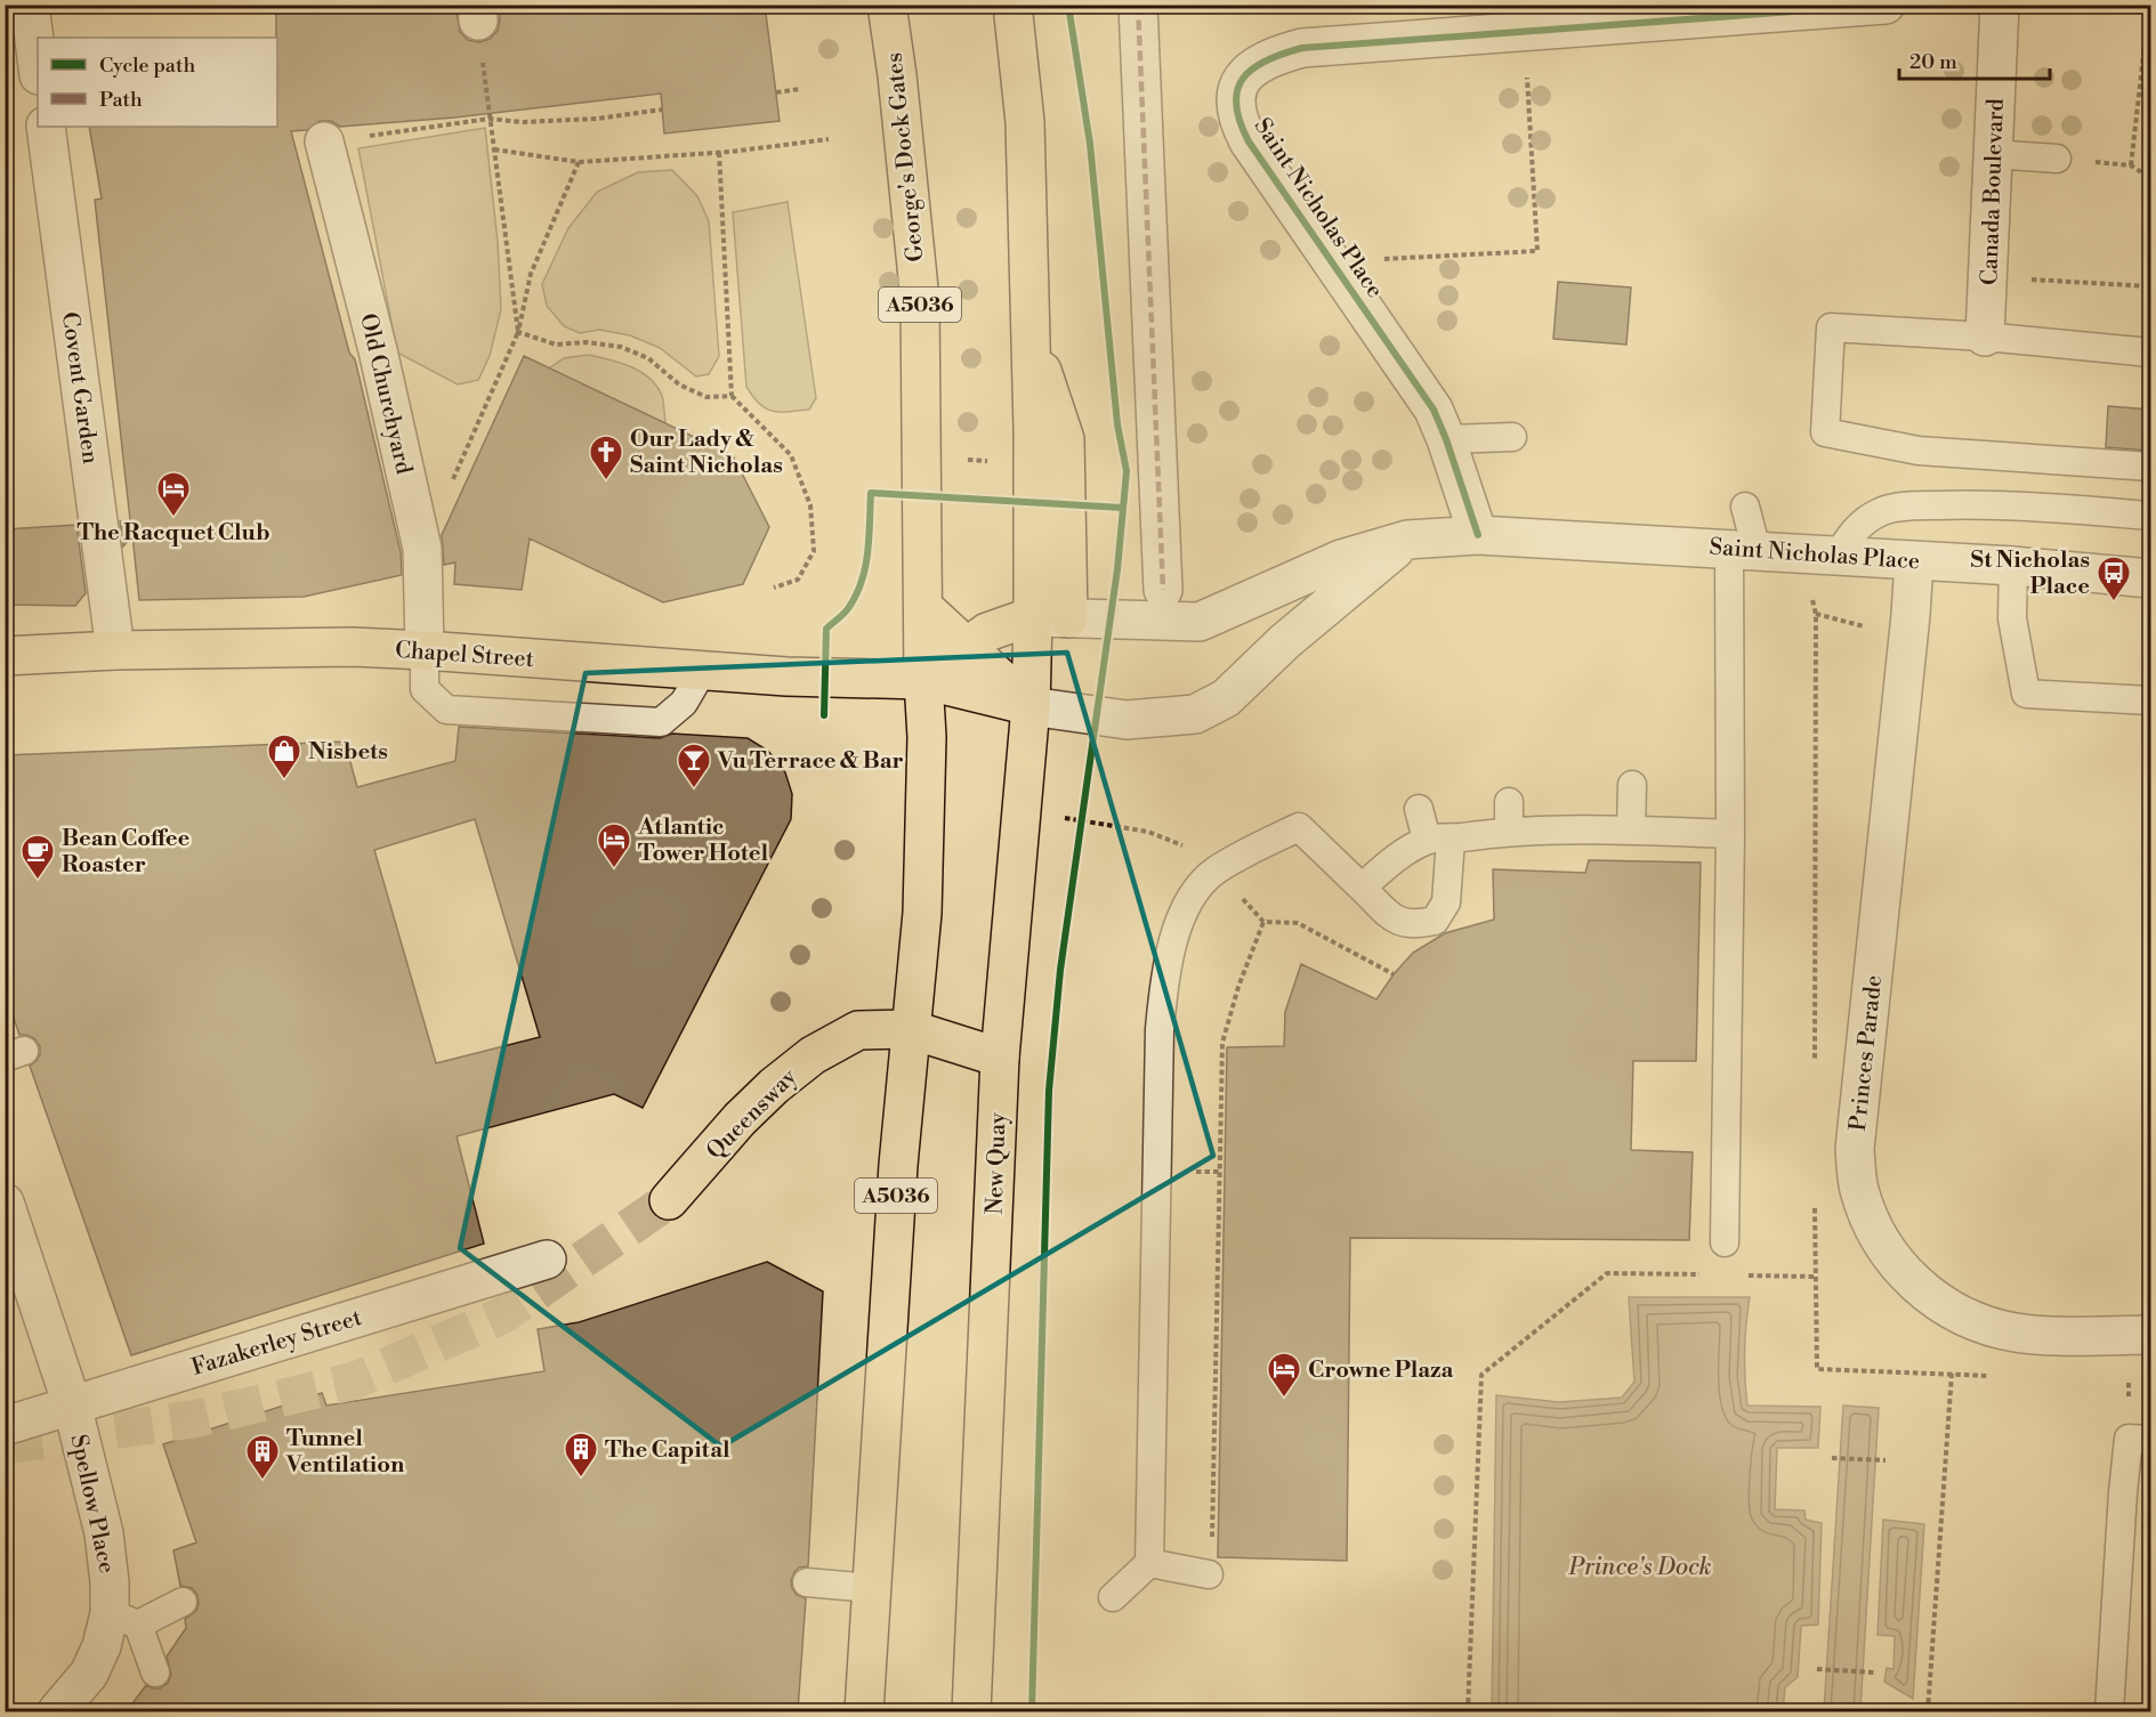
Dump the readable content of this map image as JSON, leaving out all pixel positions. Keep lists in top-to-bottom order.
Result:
{
  "streets": {
    "main road": [
      "George's Dock Gates",
      "Saint Nicholas Place",
      "A5036",
      "Chapel Street",
      "Queensway",
      "New Quay"
    ],
    "street": [
      "Canada Boulevard",
      "Covent Garden",
      "Old Churchyard",
      "Princes Parade",
      "Fazakerley Street",
      "Spellow Place"
    ]
  },
  "crossings": [
    ["George's Dock Gates", "Saint Nicholas Place"],
    ["George's Dock Gates", "A5036"],
    ["George's Dock Gates", "Chapel Street"],
    ["Saint Nicholas Place", "A5036"],
    ["Saint Nicholas Place", "Chapel Street"],
    ["Saint Nicholas Place", "Princes Parade"],
    ["Saint Nicholas Place", "New Quay"],
    ["A5036", "Chapel Street"],
    ["A5036", "Queensway"],
    ["Covent Garden", "Chapel Street"],
    ["Old Churchyard", "Chapel Street"],
    ["Queensway", "New Quay"],
    ["Fazakerley Street", "Spellow Place"]
  ],
  "water": ["Prince's Dock"],
  "places": {
    "church": ["Our Lady & Saint Nicholas"],
    "hotel": ["The Racquet Club", "Atlantic Tower Hotel", "Crowne Plaza"],
    "bus stop": ["St Nicholas Place"],
    "shop": ["Nisbets"],
    "bar": ["Vu Terrace & Bar"],
    "cafe": ["Bean Coffee Roaster"],
    "building": ["The Capital", "Tunnel Ventilation"]
  },
  "legend": ["Cycle path", "Path"],
  "scale_bar": "20 m"
}
